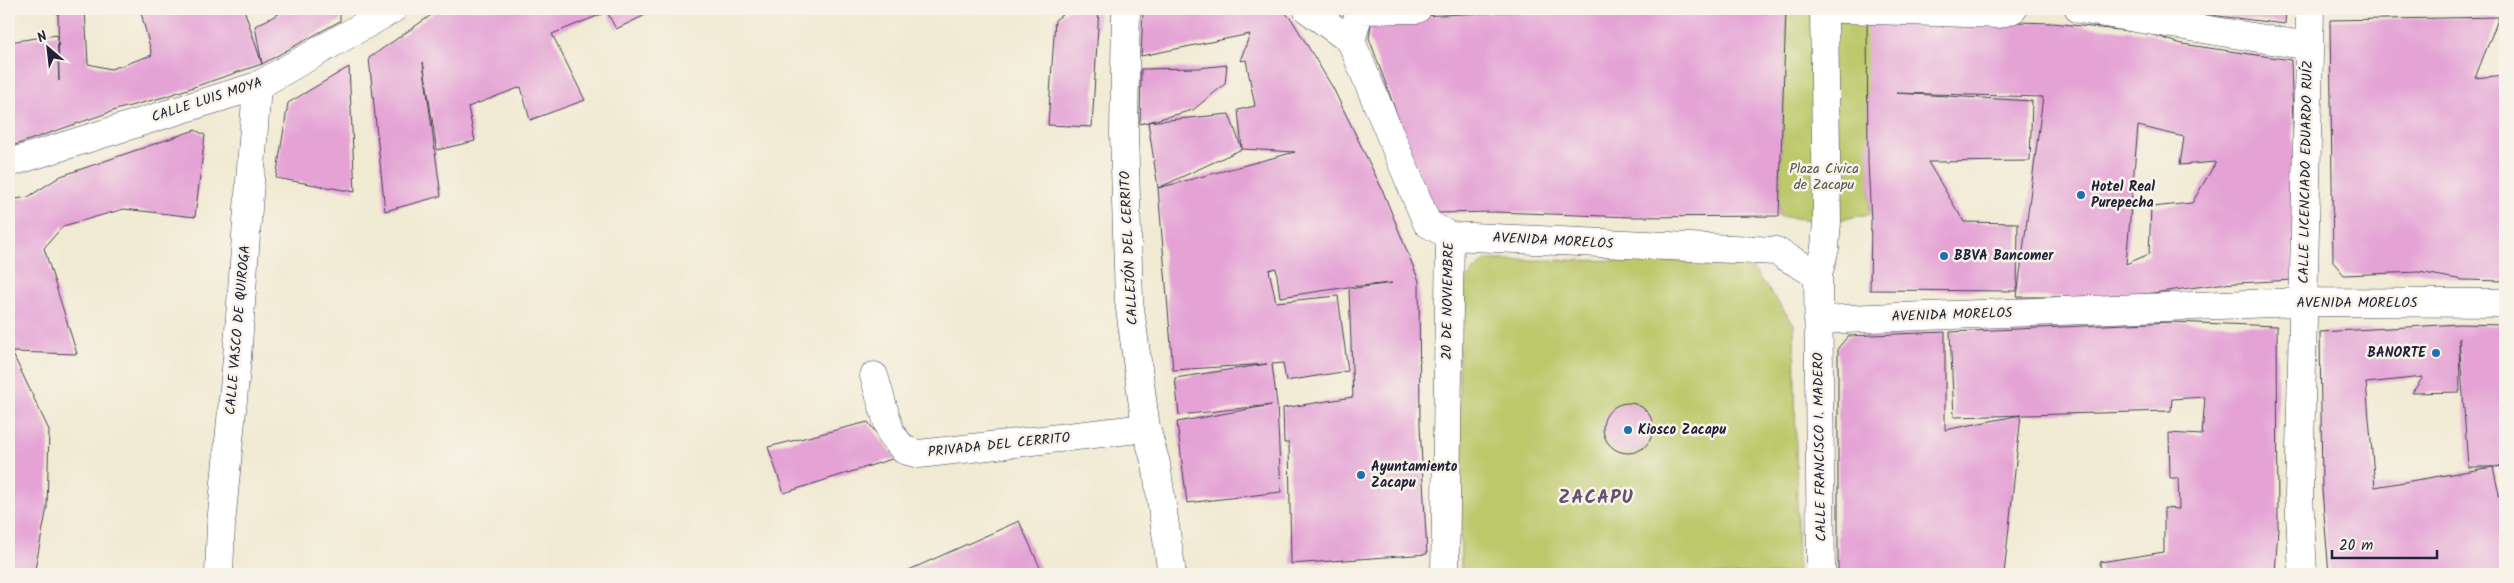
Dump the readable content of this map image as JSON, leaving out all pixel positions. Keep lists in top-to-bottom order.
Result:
{
  "streets": {
    "street": [
      "CALLE LUIS MOYA",
      "CALLE LICENCIADO EDUARDO RUÍZ",
      "AVENIDA MORELOS",
      "CALLEJÓN DEL CERRITO",
      "20 DE NOVIEMBRE",
      "CALLE VASCO DE QUIROGA",
      "PRIVADA DEL CERRITO",
      "CALLE FRANCISCO I. MADERO"
    ]
  },
  "crossings": [
    ["CALLE LUIS MOYA", "CALLE VASCO DE QUIROGA"],
    ["CALLE LICENCIADO EDUARDO RUÍZ", "AVENIDA MORELOS"],
    ["AVENIDA MORELOS", "20 DE NOVIEMBRE"],
    ["AVENIDA MORELOS", "CALLE FRANCISCO I. MADERO"],
    ["CALLEJÓN DEL CERRITO", "PRIVADA DEL CERRITO"]
  ],
  "districts": ["ZACAPU"],
  "parks": ["Plaza Civica de Zacapu"],
  "places": [
    "Hotel Real Purepecha",
    "BBVA Bancomer",
    "BANORTE",
    "Kiosco Zacapu",
    "Ayuntamiento Zacapu"
  ],
  "scale_bar": "20 m",
  "north": "top left"
}
